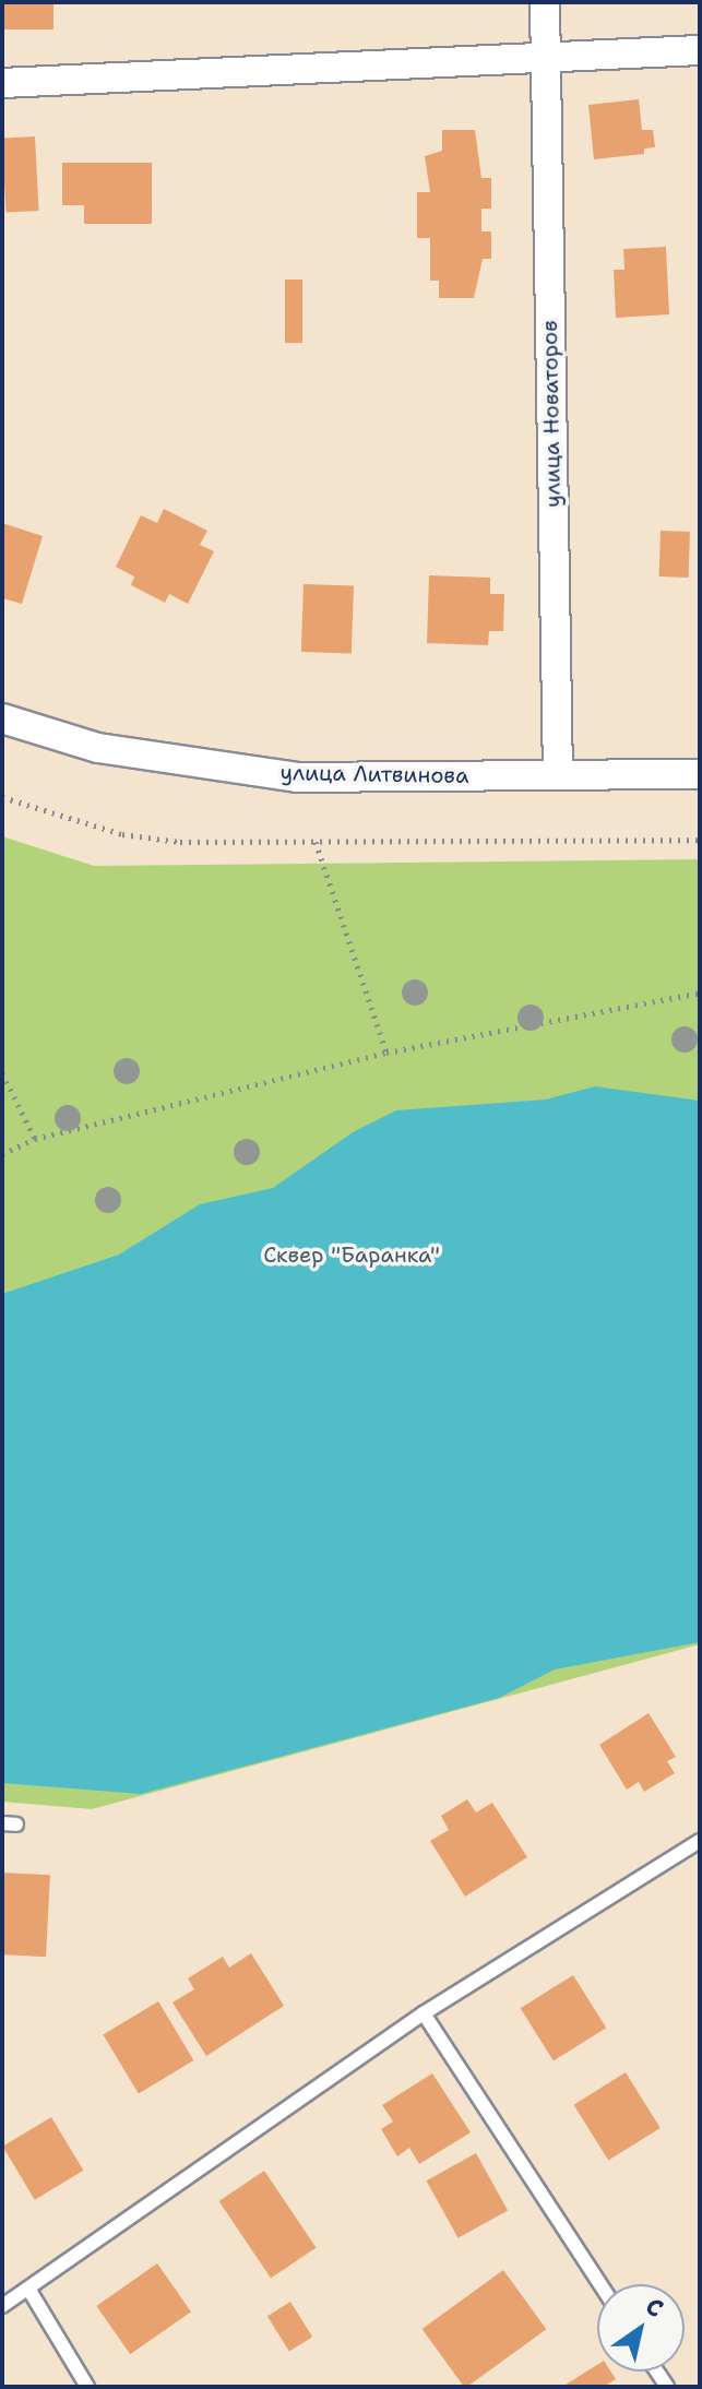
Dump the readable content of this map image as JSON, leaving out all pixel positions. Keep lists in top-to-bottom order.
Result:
{
  "streets": {
    "street": ["улица Новаторов", "улица Литвинова"]
  },
  "crossings": [
    ["улица Новаторов", "улица Литвинова"]
  ],
  "parks": ["Сквер \"Баранка\""],
  "north": "top right"
}
